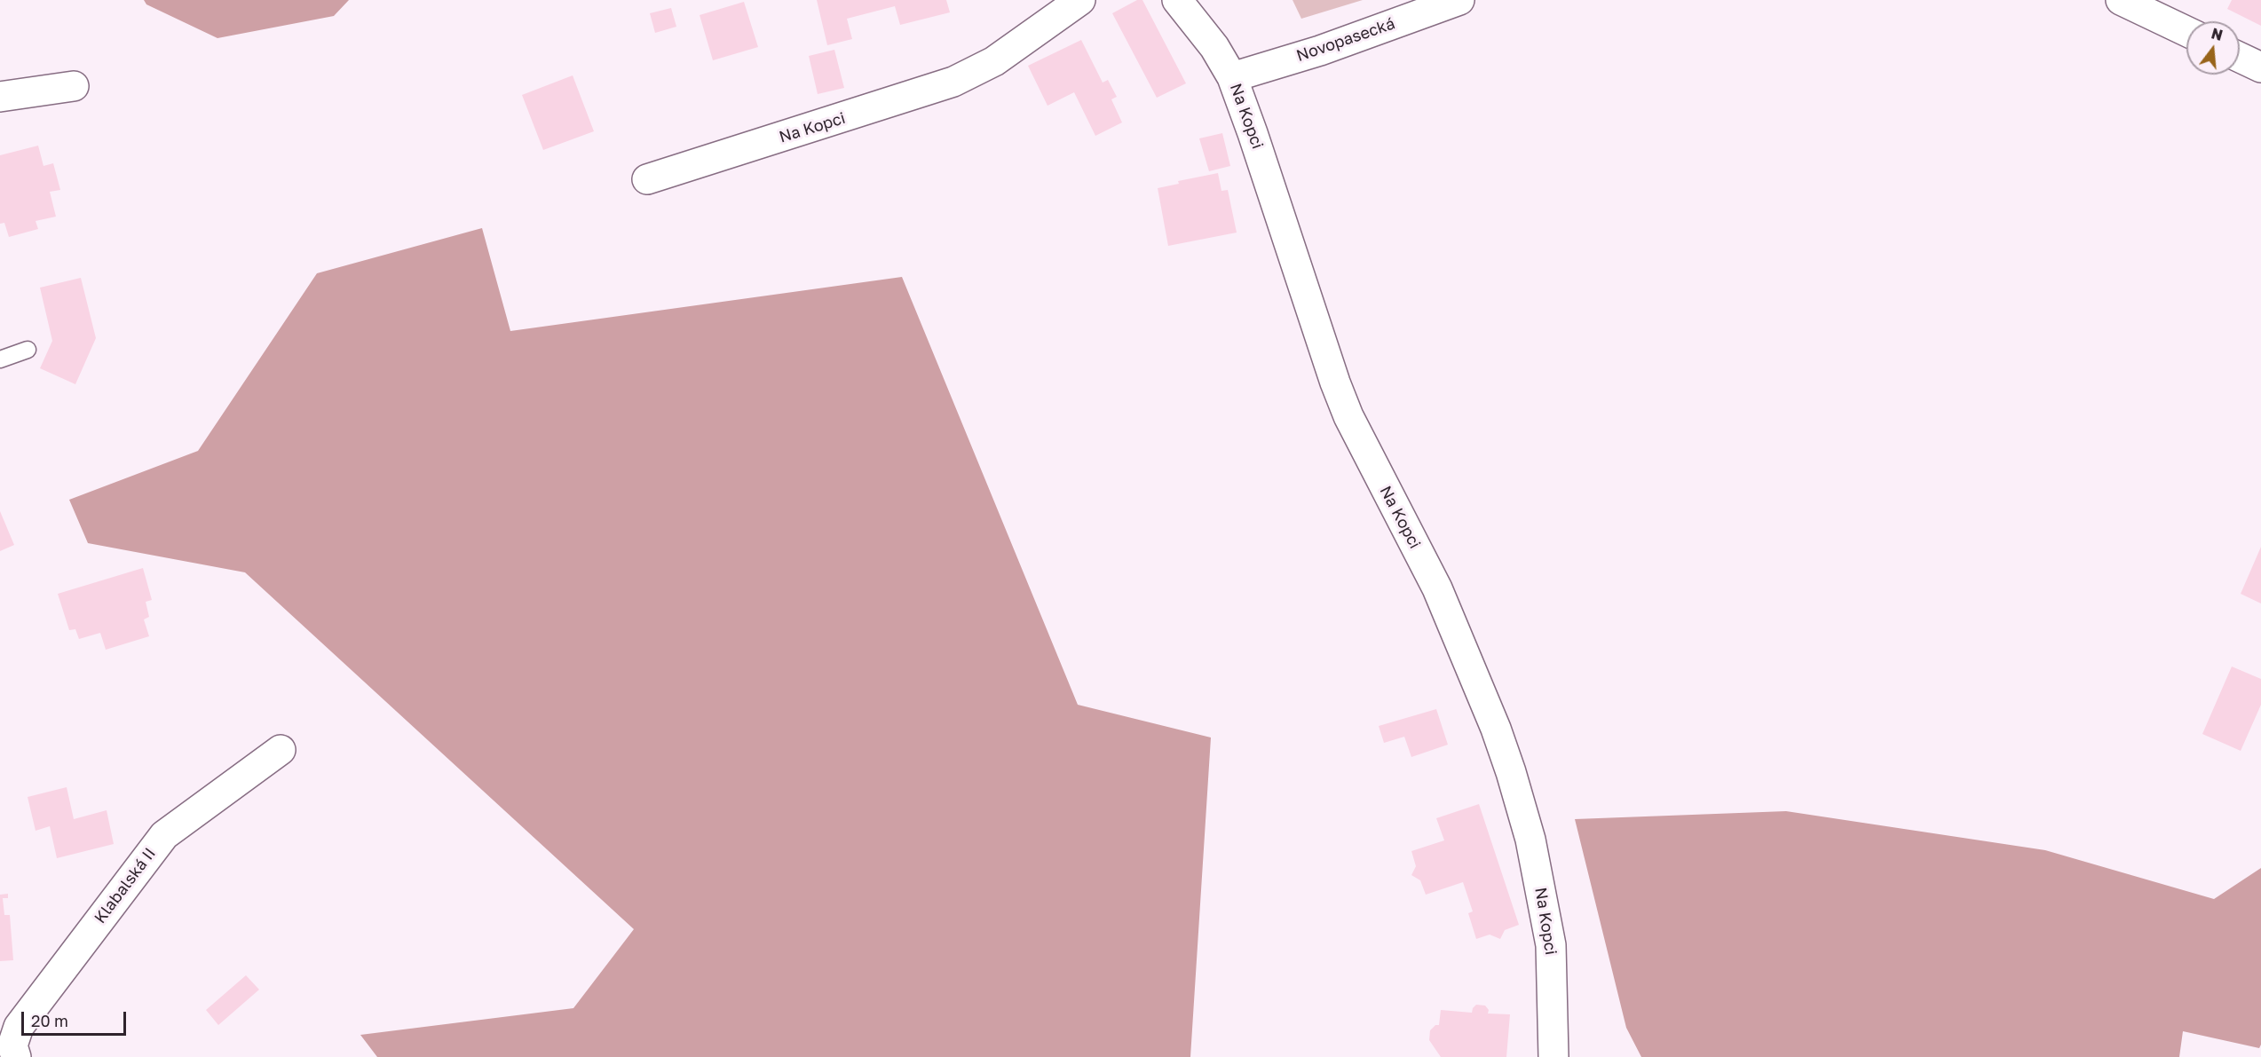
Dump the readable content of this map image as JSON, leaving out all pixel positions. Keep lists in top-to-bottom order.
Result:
{
  "streets": {
    "street": ["Novopasecká", "Na Kopci", "Klabalská II"]
  },
  "crossings": [
    ["Novopasecká", "Na Kopci"]
  ],
  "scale_bar": "20 m",
  "north": "top"
}
